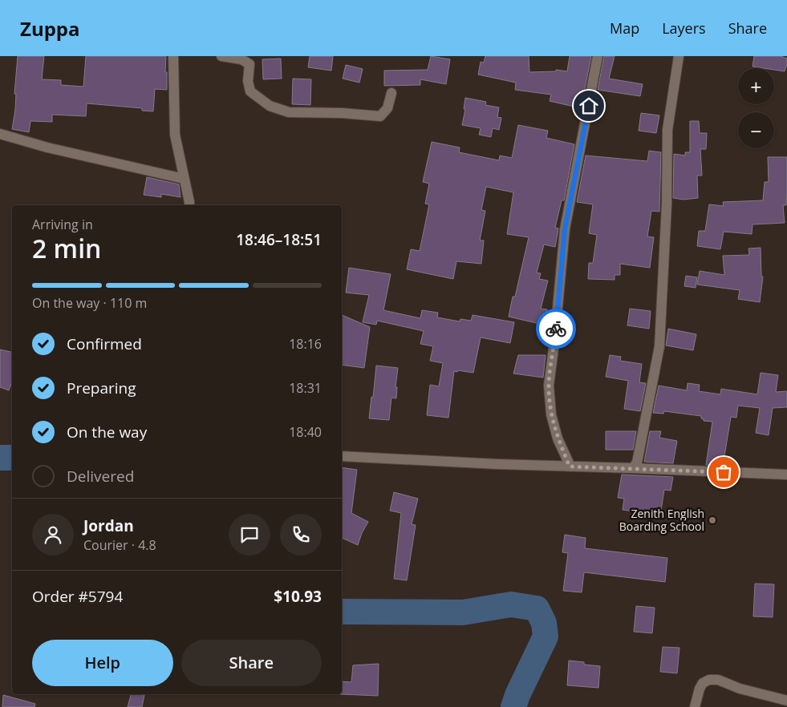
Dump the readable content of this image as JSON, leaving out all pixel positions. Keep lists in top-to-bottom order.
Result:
{
  "places": ["Zenith English Boarding School"],
  "page": {
    "header": "Zuppa",
    "nav": ["Map", "Layers", "Share"],
    "map_buttons": ["+", "−"],
    "heading": ["2 min", "Arriving in", "18:46–18:51"],
    "panel": [
      "Jordan",
      "Courier · 4.8",
      "Order #5794",
      "$10.93"
    ],
    "bar": "On the way · 110 m",
    "list": [
      ["Confirmed", "18:16"],
      ["Preparing", "18:31"],
      ["On the way", "18:40"],
      "Delivered"
    ],
    "buttons": ["Help", "Share"]
  }
}
